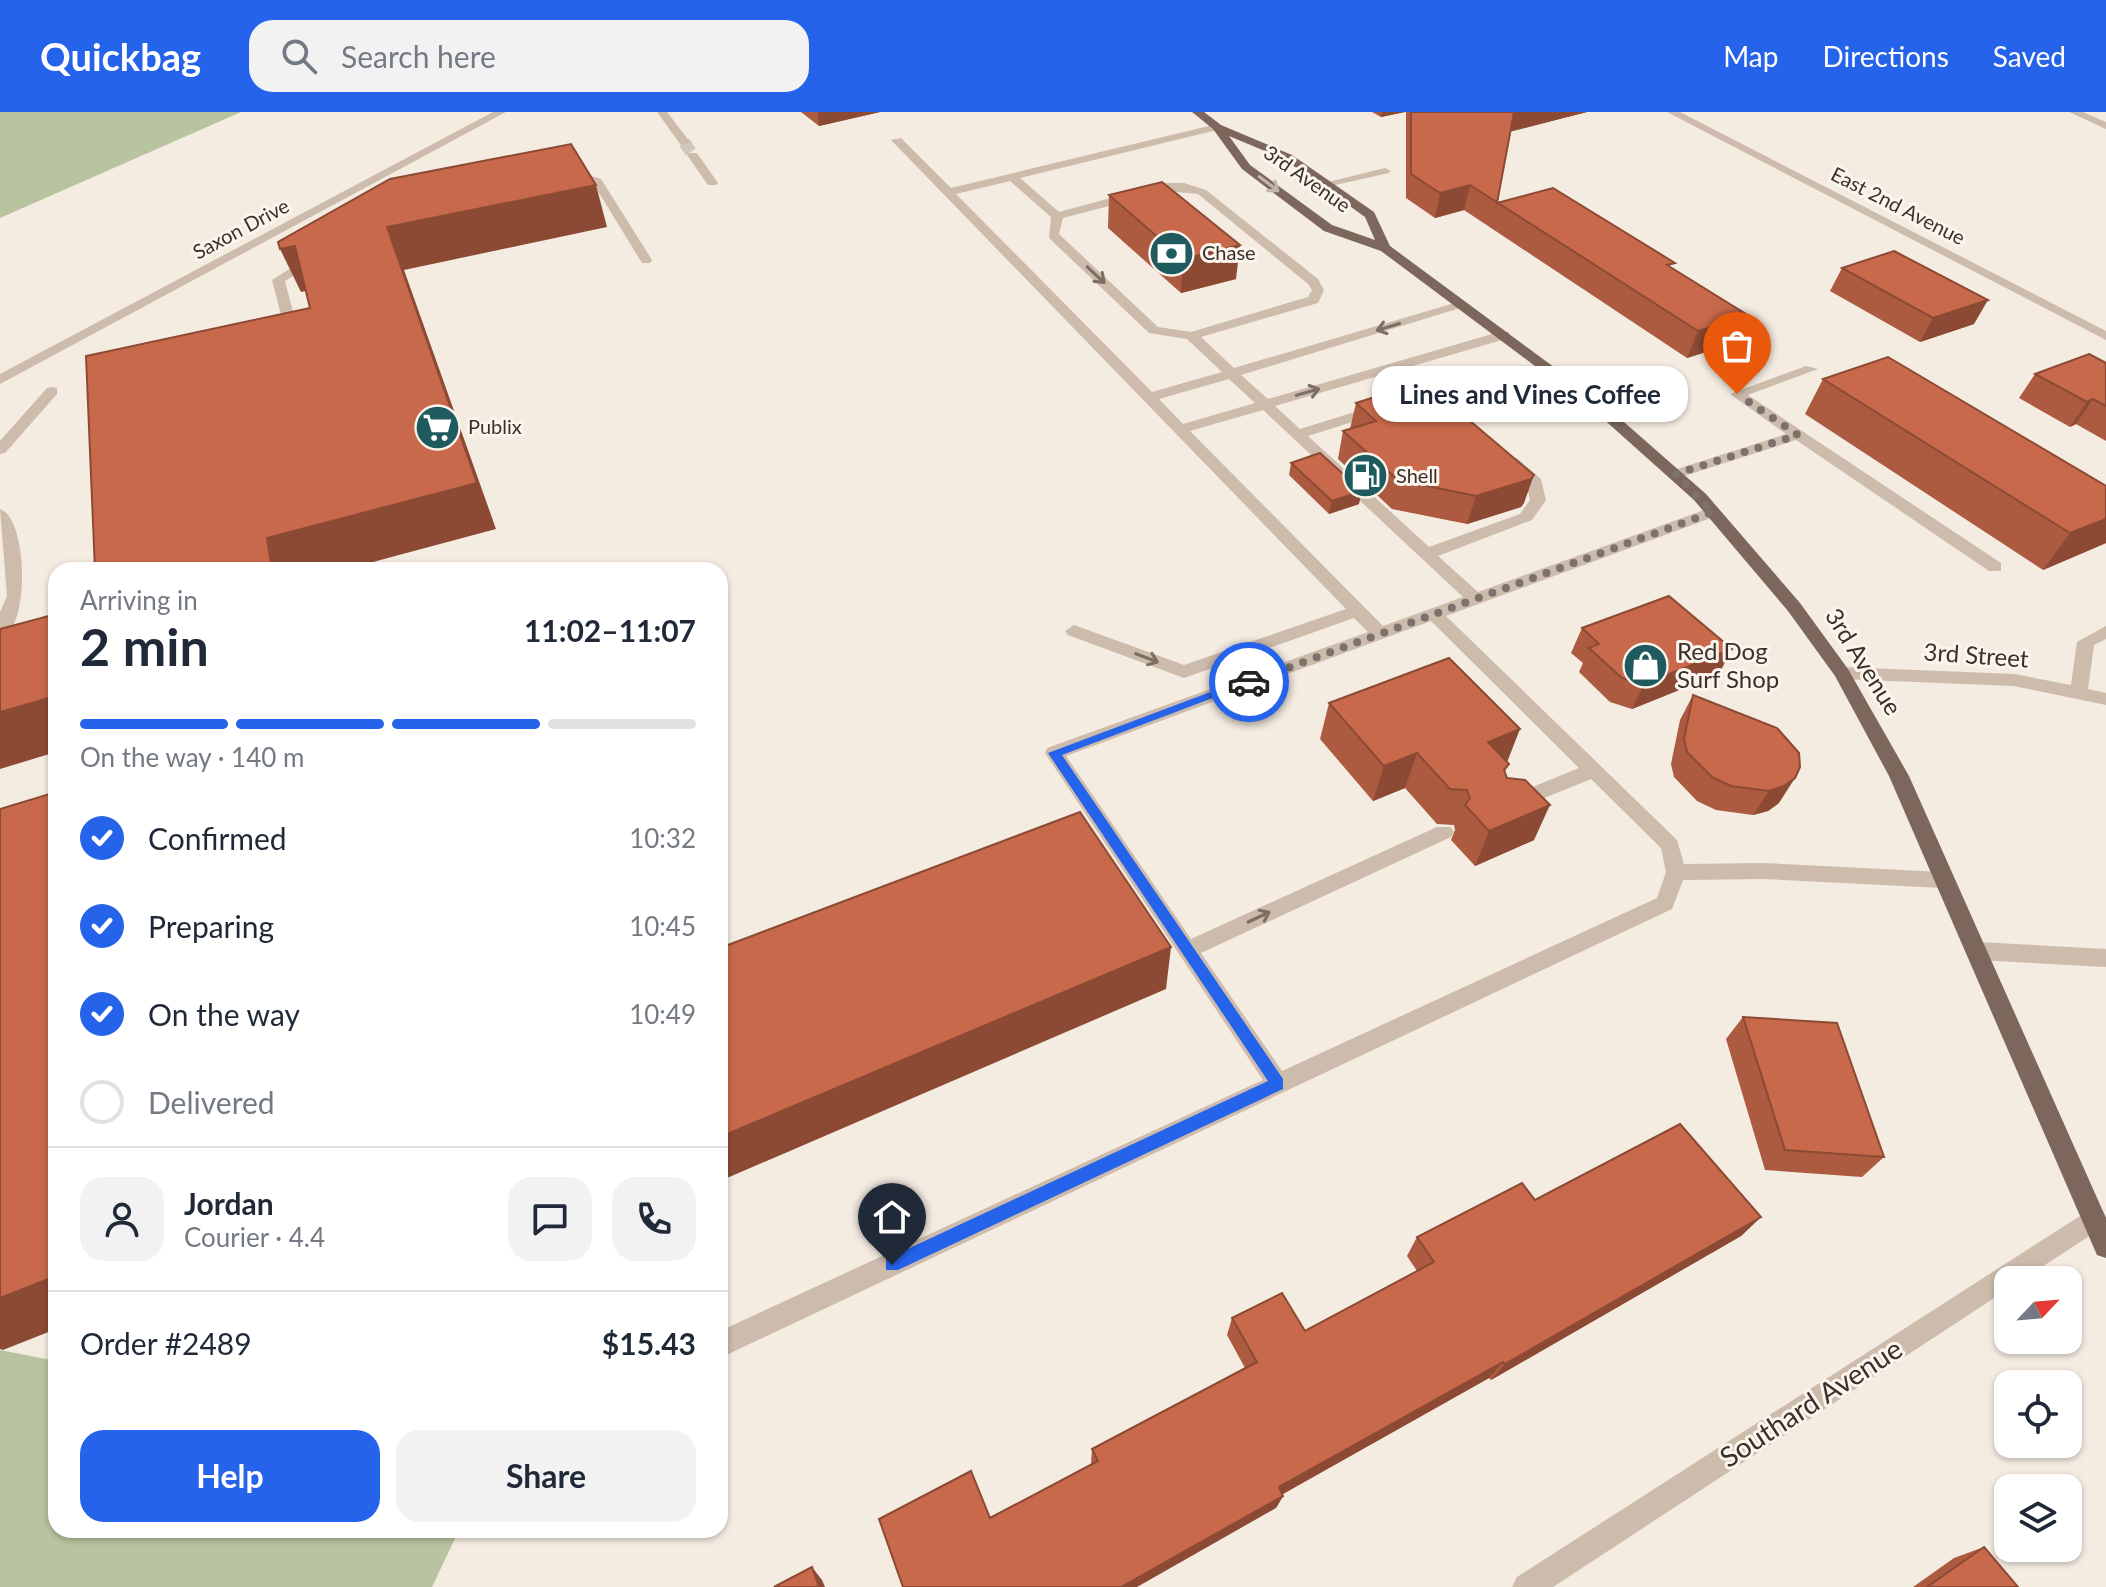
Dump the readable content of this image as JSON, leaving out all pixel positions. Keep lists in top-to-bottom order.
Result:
{
  "streets": {
    "main road": ["3rd Avenue"],
    "street": [
      "East 2nd Avenue",
      "Saxon Drive",
      "3rd Street",
      "Southard Avenue"
    ]
  },
  "crossings": [
    ["3rd Avenue", "3rd Street"],
    ["3rd Avenue", "Southard Avenue"]
  ],
  "places": {
    "bank": ["Chase"],
    "other": ["Lines and Vines Coffee"],
    "supermarket": ["Publix"],
    "fuel station": ["Shell"],
    "shop": ["Red Dog Surf Shop"]
  },
  "north": "top right",
  "page": {
    "header": "Quickbag",
    "search": "Search here",
    "nav": ["Map", "Directions", "Saved"],
    "bubble": "Lines and Vines Coffee",
    "heading": ["2 min", "Arriving in", "11:02–11:07"],
    "panel": [
      "Jordan",
      "Courier · 4.4",
      "Order #2489",
      "$15.43"
    ],
    "bar": "On the way · 140 m",
    "list": [
      ["Confirmed", "10:32"],
      ["Preparing", "10:45"],
      ["On the way", "10:49"],
      "Delivered"
    ],
    "buttons": ["Help", "Share"]
  }
}
